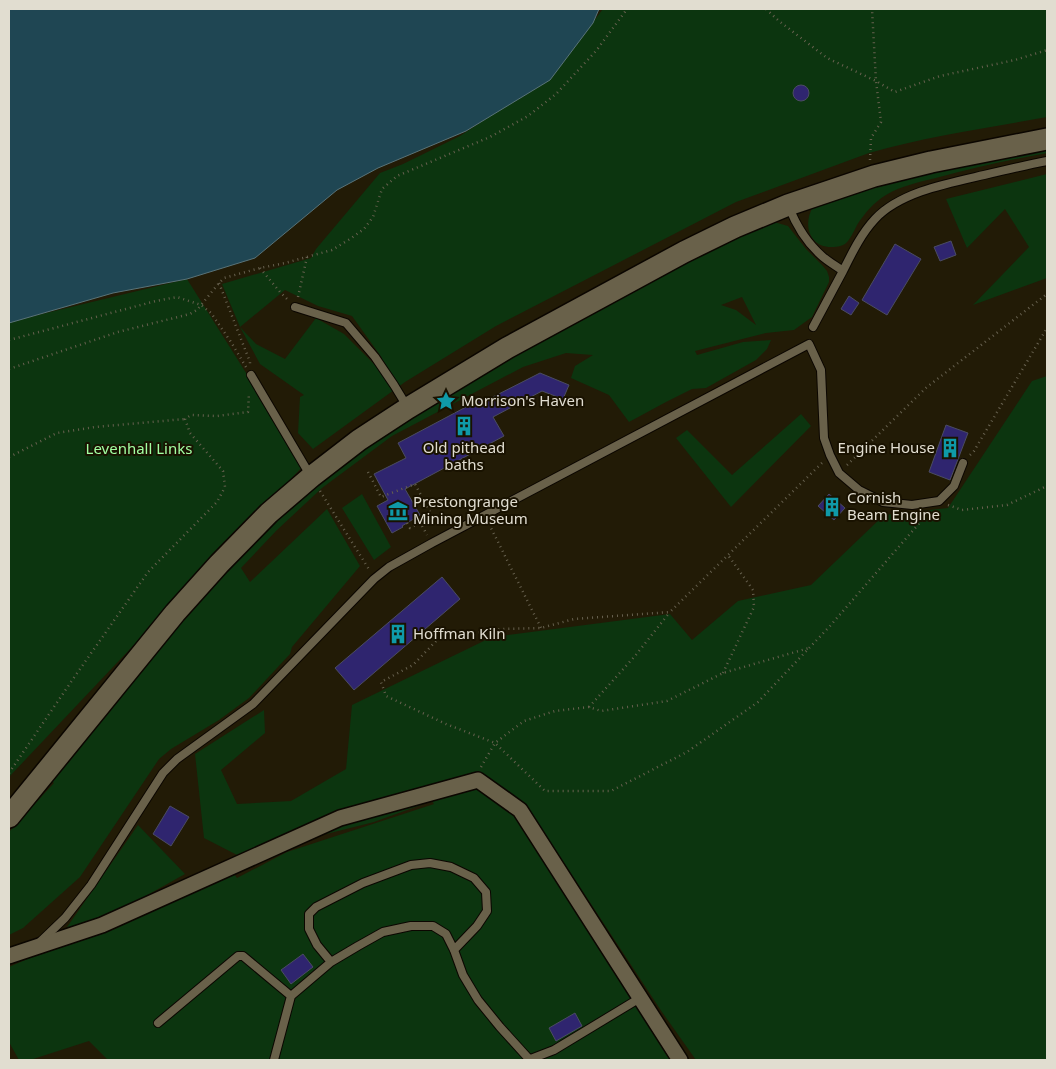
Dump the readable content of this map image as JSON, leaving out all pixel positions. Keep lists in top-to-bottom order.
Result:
{
  "parks": ["Levenhall Links"],
  "places": {
    "place": ["Morrison's Haven"],
    "building": [
      "Old pithead baths",
      "Engine House",
      "Cornish Beam Engine",
      "Hoffman Kiln"
    ],
    "museum": ["Prestongrange Mining Museum"]
  }
}
